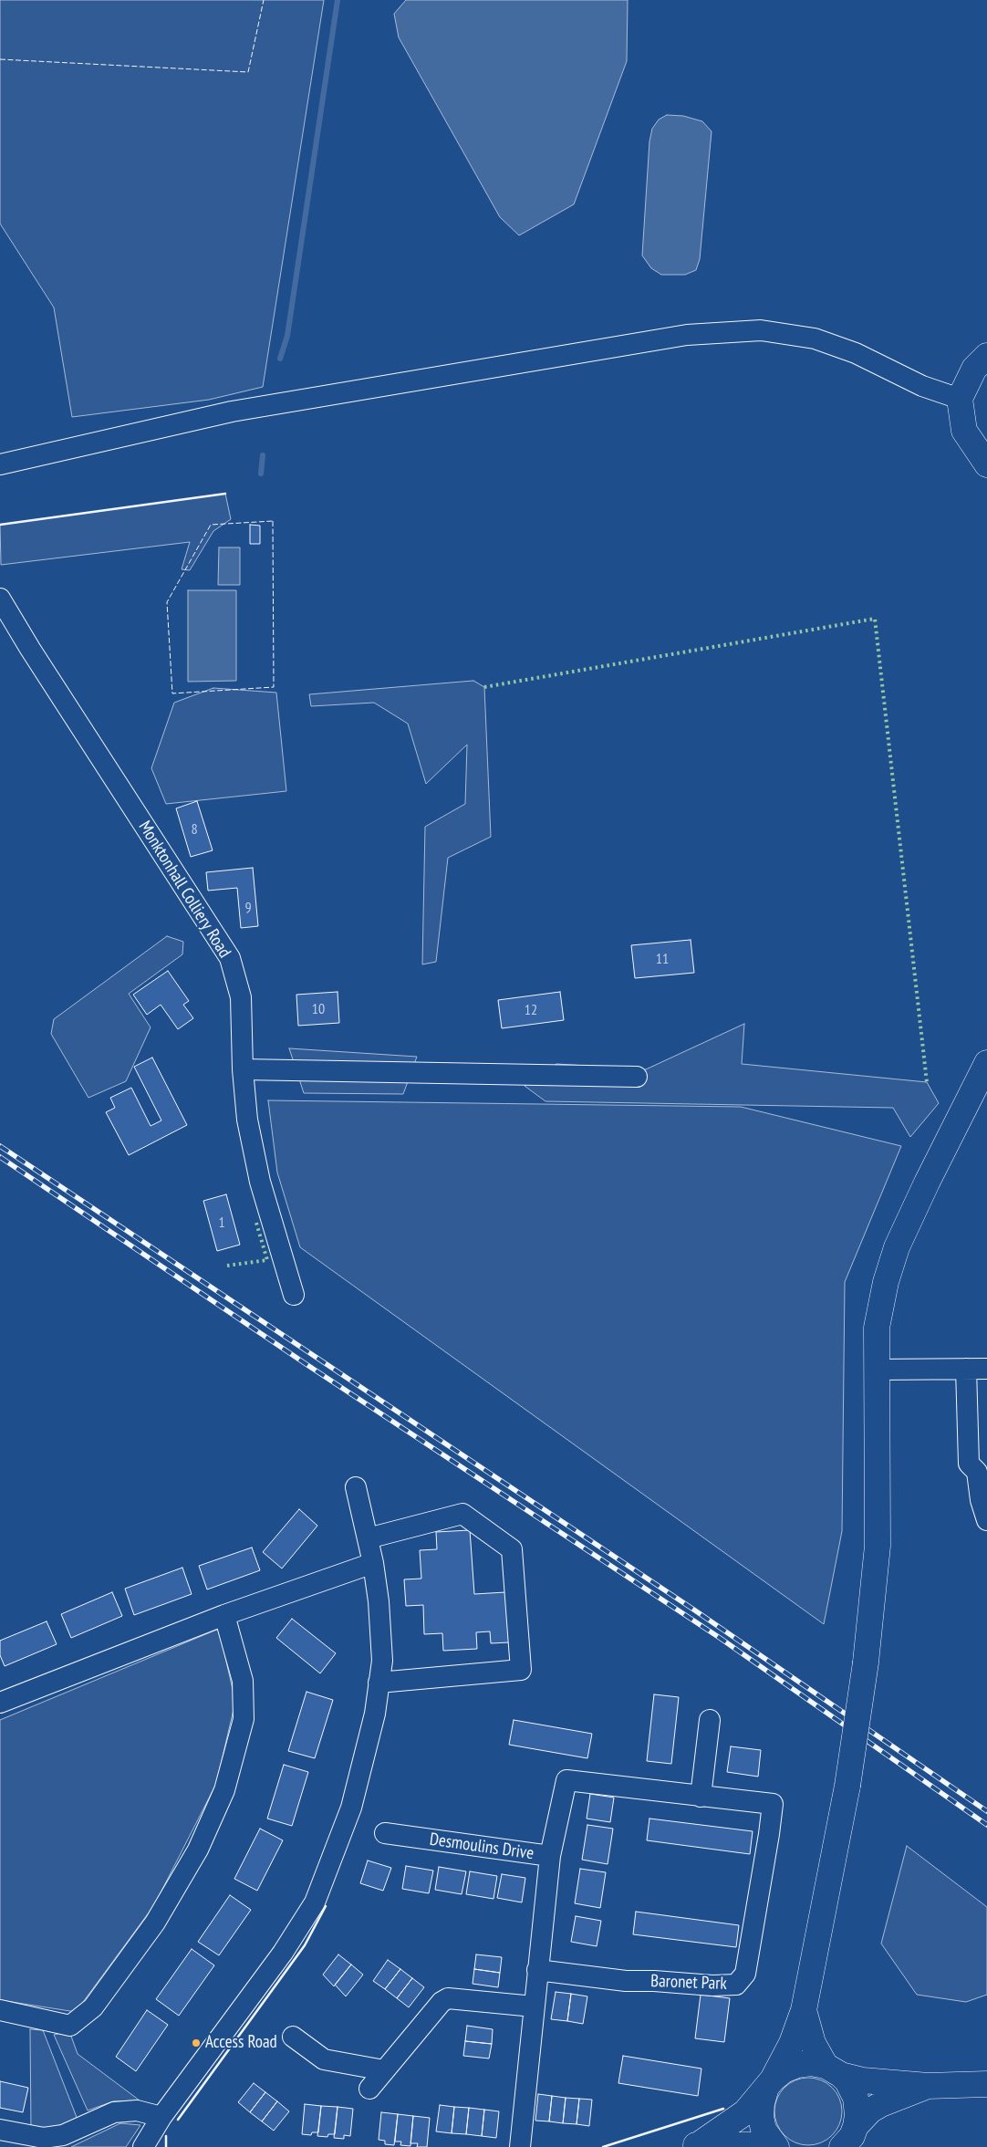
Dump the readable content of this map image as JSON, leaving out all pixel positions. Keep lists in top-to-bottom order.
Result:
{
  "streets": {
    "street": ["Monktonhall Colliery Road", "Desmoulins Drive", "Baronet Park"]
  },
  "crossings": [
    ["Desmoulins Drive", "Baronet Park"]
  ],
  "places": ["Access Road"],
  "house_numbers": [
    "8",
    "9",
    "11",
    "10",
    "12",
    "1"
  ]
}
